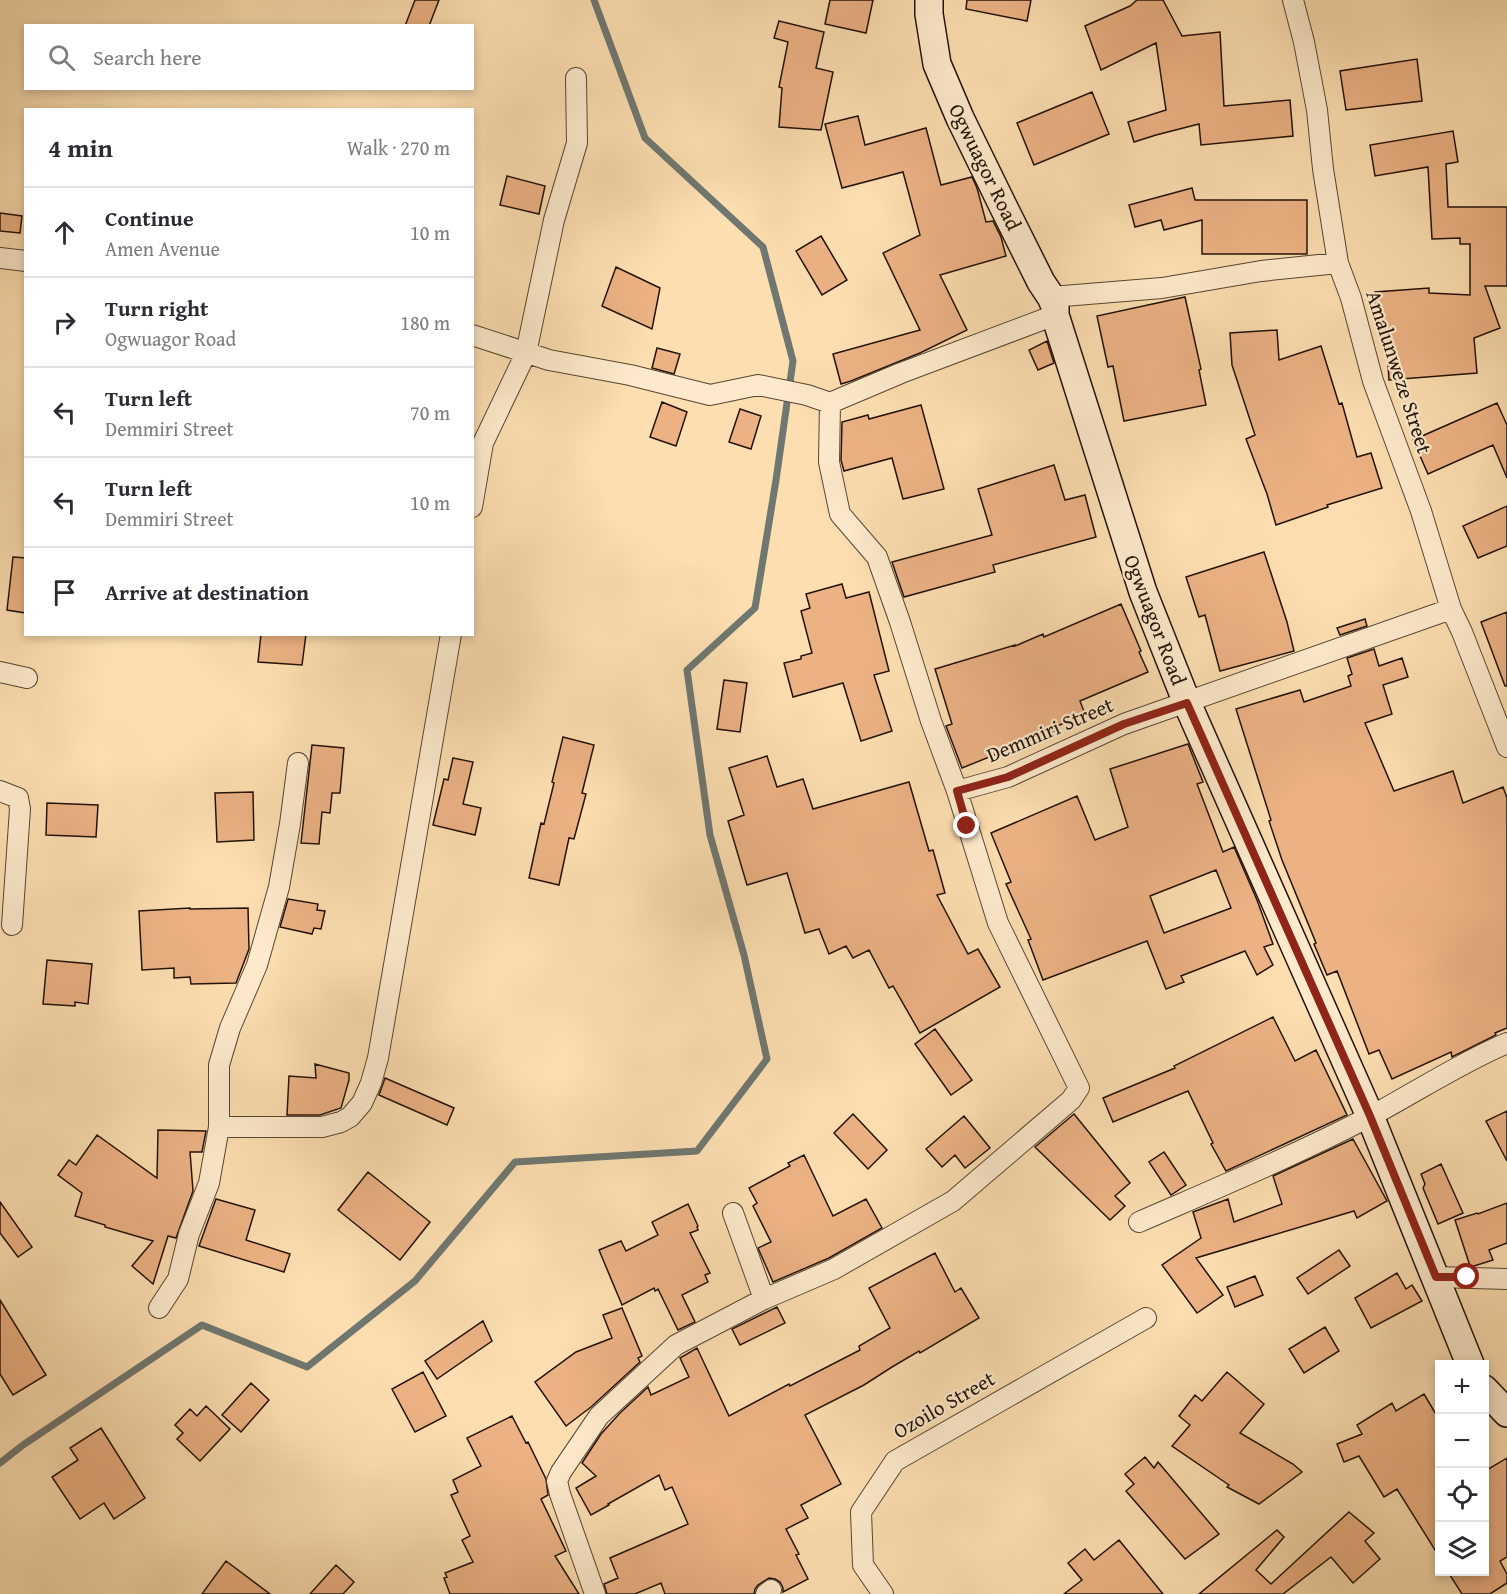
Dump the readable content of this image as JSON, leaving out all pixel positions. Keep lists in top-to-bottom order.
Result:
{
  "streets": {
    "street": [
      "Ogwuagor Road",
      "Amalunweze Street",
      "Demmiri Street",
      "Ozoilo Street"
    ]
  },
  "crossings": [
    ["Ogwuagor Road", "Demmiri Street"],
    ["Amalunweze Street", "Demmiri Street"]
  ],
  "page": {
    "search": "Search here",
    "heading": ["4 min", "Walk · 270 m"],
    "list": [
      ["Continue", "Amen Avenue", "10 m"],
      ["Turn right", "Ogwuagor Road", "180 m"],
      ["Turn left", "Demmiri Street", "70 m"],
      ["Turn left", "Demmiri Street", "10 m"],
      "Arrive at destination"
    ],
    "map_buttons": ["+", "−"]
  }
}
